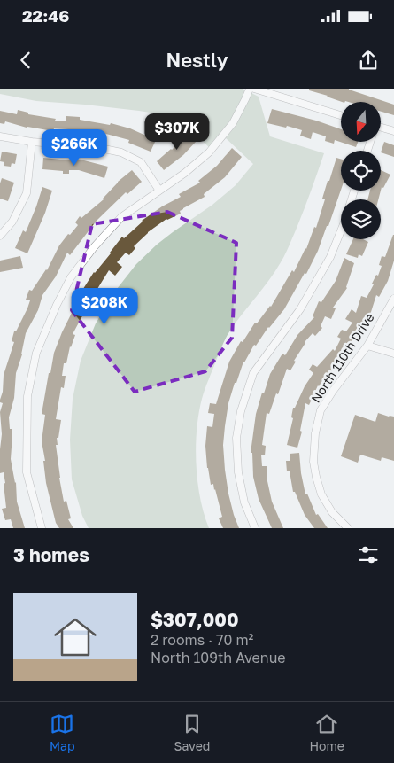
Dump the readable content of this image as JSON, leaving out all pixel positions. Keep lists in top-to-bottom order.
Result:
{
  "streets": {
    "street": ["North 110th Drive"]
  },
  "north": "bottom",
  "page": {
    "status": "22:46",
    "header": "Nestly",
    "price": ["$307K", "$266K", "$208K"],
    "heading": "3 homes",
    "list": [
      {
        "name": "$307,000",
        "note": "2 rooms · 70 m² · North 109th Avenue"
      }
    ],
    "tabs": ["Map", "Saved", "Home"]
  }
}
